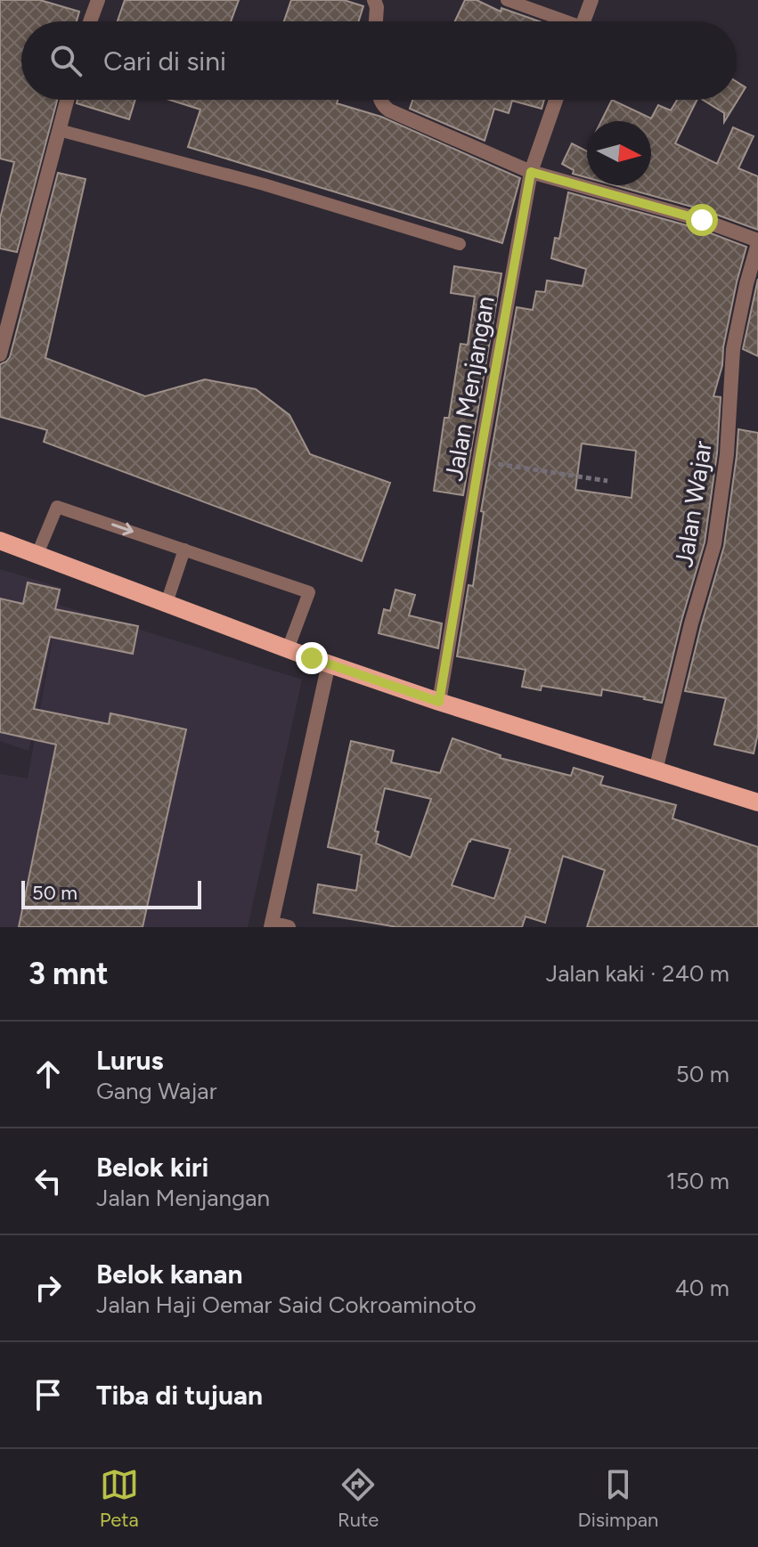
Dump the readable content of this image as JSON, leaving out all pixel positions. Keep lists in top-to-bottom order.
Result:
{
  "streets": {
    "street": ["Jalan Menjangan", "Jalan Wajar"]
  },
  "scale_bar": "50 m",
  "north": "right",
  "page": {
    "search": "Cari di sini",
    "scale": "50 m",
    "heading": ["3 mnt", "Jalan kaki · 240 m"],
    "list": [
      ["Lurus", "Gang Wajar", "50 m"],
      ["Belok kiri", "Jalan Menjangan", "150 m"],
      ["Belok kanan", "Jalan Haji Oemar Said Cokroaminoto", "40 m"],
      "Tiba di tujuan"
    ],
    "nav": ["Peta", "Rute", "Disimpan"]
  }
}
